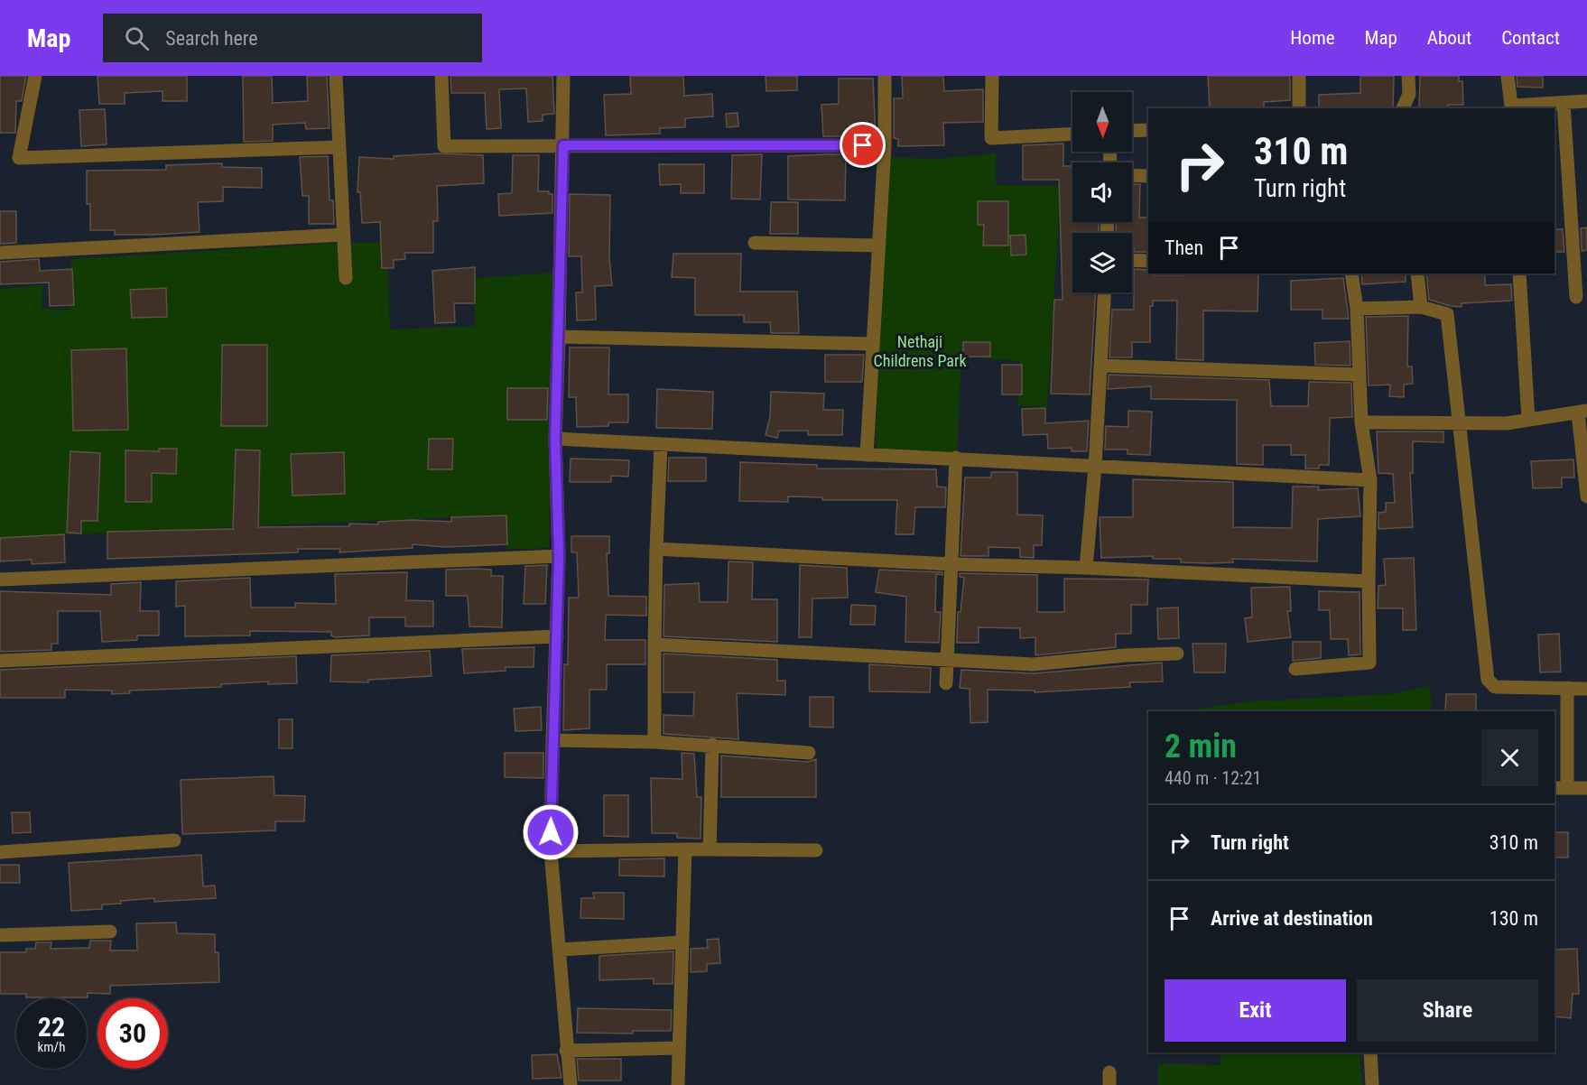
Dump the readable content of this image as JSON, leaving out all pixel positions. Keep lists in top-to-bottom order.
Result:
{
  "parks": ["Nethaji Childrens Park"],
  "north": "bottom",
  "page": {
    "header": "Map",
    "search": "Search here",
    "nav": [
      "Home",
      "Map",
      "About",
      "Contact"
    ],
    "turn": ["310 m", "Turn right"],
    "then": "Then",
    "heading": ["2 min", "440 m · 12:21"],
    "list": [
      {
        "name": "Turn right",
        "value": "310 m"
      },
      {
        "name": "Arrive at destination",
        "value": "130 m"
      }
    ],
    "buttons": ["Exit", "Share"],
    "speed": "22 km/h",
    "limit": "30"
  }
}
